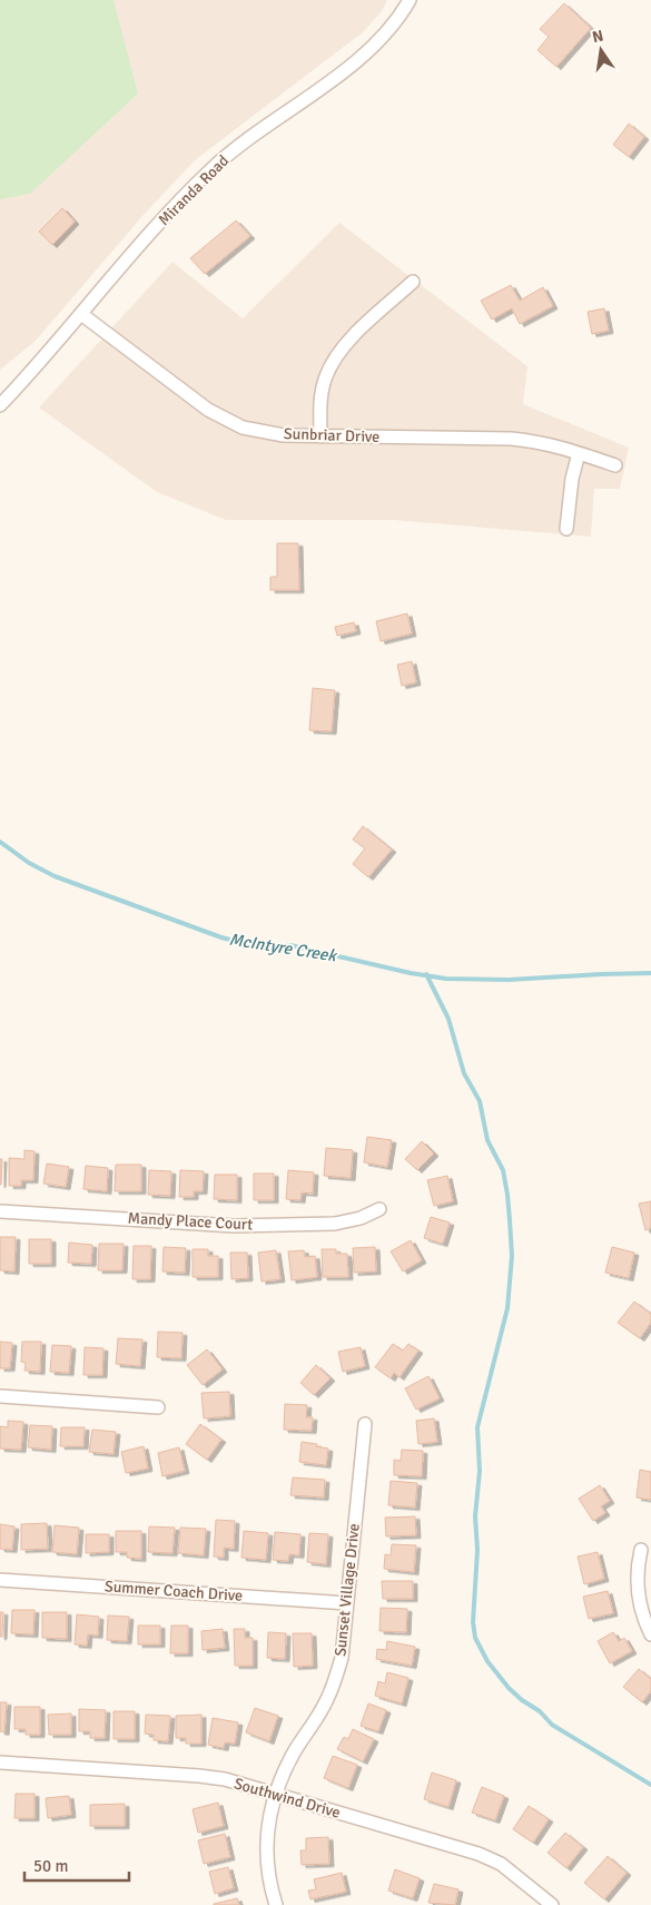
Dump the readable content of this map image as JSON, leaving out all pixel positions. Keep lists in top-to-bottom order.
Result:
{
  "streets": {
    "street": [
      "Miranda Road",
      "Sunbriar Drive",
      "Mandy Place Court",
      "Sunset Village Drive",
      "Summer Coach Drive",
      "Southwind Drive"
    ]
  },
  "crossings": [
    ["Miranda Road", "Sunbriar Drive"],
    ["Sunset Village Drive", "Summer Coach Drive"],
    ["Sunset Village Drive", "Southwind Drive"]
  ],
  "water": ["McIntyre Creek"],
  "scale_bar": "50 m",
  "north": "top"
}
